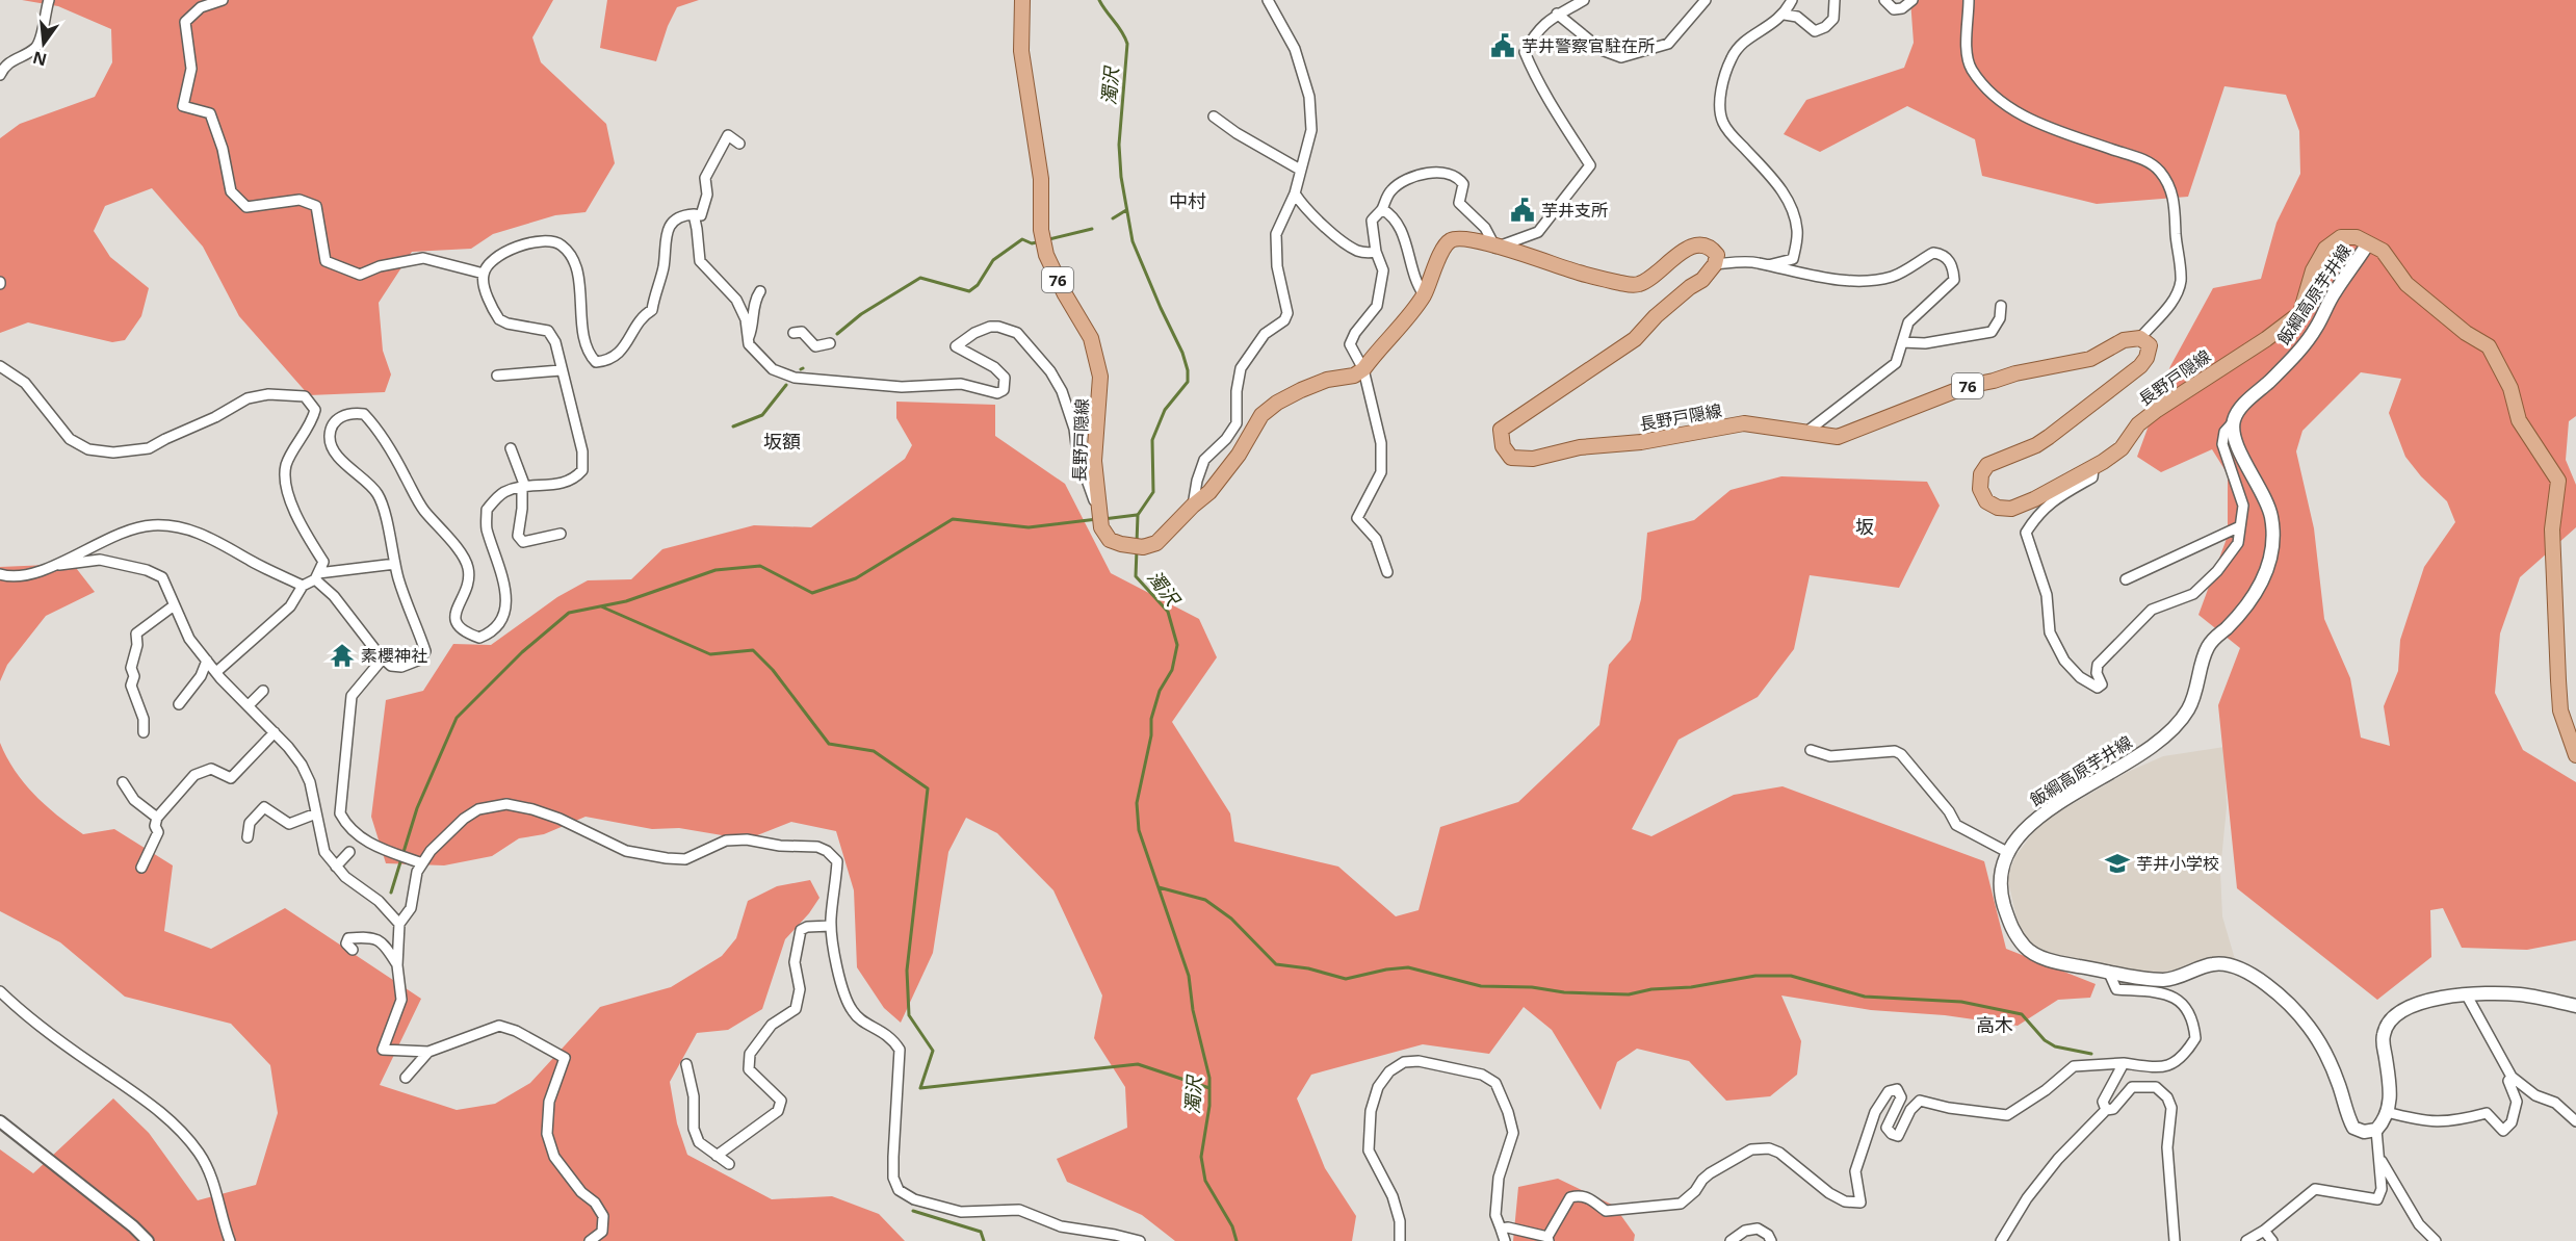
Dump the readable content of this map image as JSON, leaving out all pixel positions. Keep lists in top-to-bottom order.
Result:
{
  "streets": {
    "main road": ["76", "飯綱高原芋井線", "長野戸隠線"]
  },
  "crossings": [
    ["飯綱高原芋井線", "長野戸隠線"]
  ],
  "districts": [
    "中村",
    "坂額",
    "坂",
    "高木"
  ],
  "water": ["濁沢"],
  "places": {
    "public building": ["芋井警察官駐在所", "芋井支所"],
    "temple": ["素櫻神社"],
    "school or university": ["芋井小学校"]
  },
  "north": "bottom"
}
